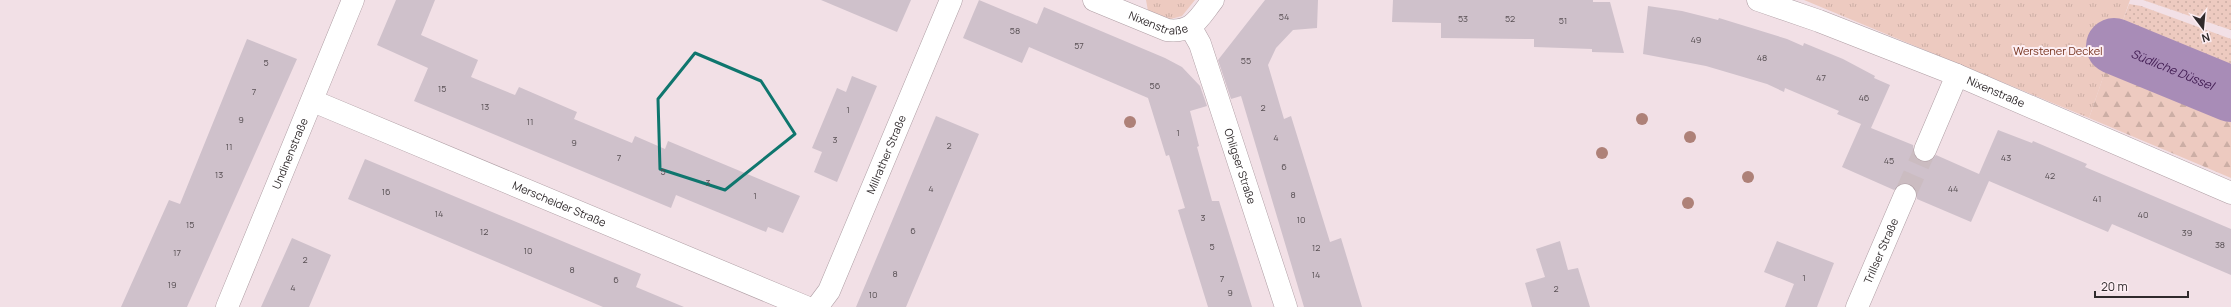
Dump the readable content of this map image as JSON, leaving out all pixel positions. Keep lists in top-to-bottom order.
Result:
{
  "streets": {
    "street": [
      "Nixenstraße",
      "Undinenstraße",
      "Millrather Straße",
      "Ohligser Straße",
      "Merscheider Straße",
      "Trillser Straße"
    ]
  },
  "crossings": [
    ["Nixenstraße", "Ohligser Straße"],
    ["Undinenstraße", "Merscheider Straße"]
  ],
  "water": ["Südliche Düssel"],
  "parks": ["Werstener Deckel"],
  "house_numbers": [
    "54",
    "53",
    "52",
    "51",
    "58",
    "49",
    "57",
    "48",
    "55",
    "5",
    "47",
    "56",
    "15",
    "7",
    "46",
    "13",
    "2",
    "1",
    "9",
    "11",
    "1",
    "4",
    "3",
    "9",
    "2",
    "11",
    "7",
    "43",
    "45",
    "6",
    "5",
    "13",
    "42",
    "3",
    "4",
    "44",
    "16",
    "8",
    "1",
    "41",
    "14",
    "40",
    "3",
    "10",
    "15",
    "6",
    "12",
    "39",
    "38",
    "5",
    "12",
    "10",
    "17",
    "2",
    "8",
    "8",
    "14",
    "1",
    "7",
    "6",
    "19",
    "4",
    "2",
    "9",
    "10"
  ],
  "scale_bar": "20 m",
  "north": "bottom"
}
